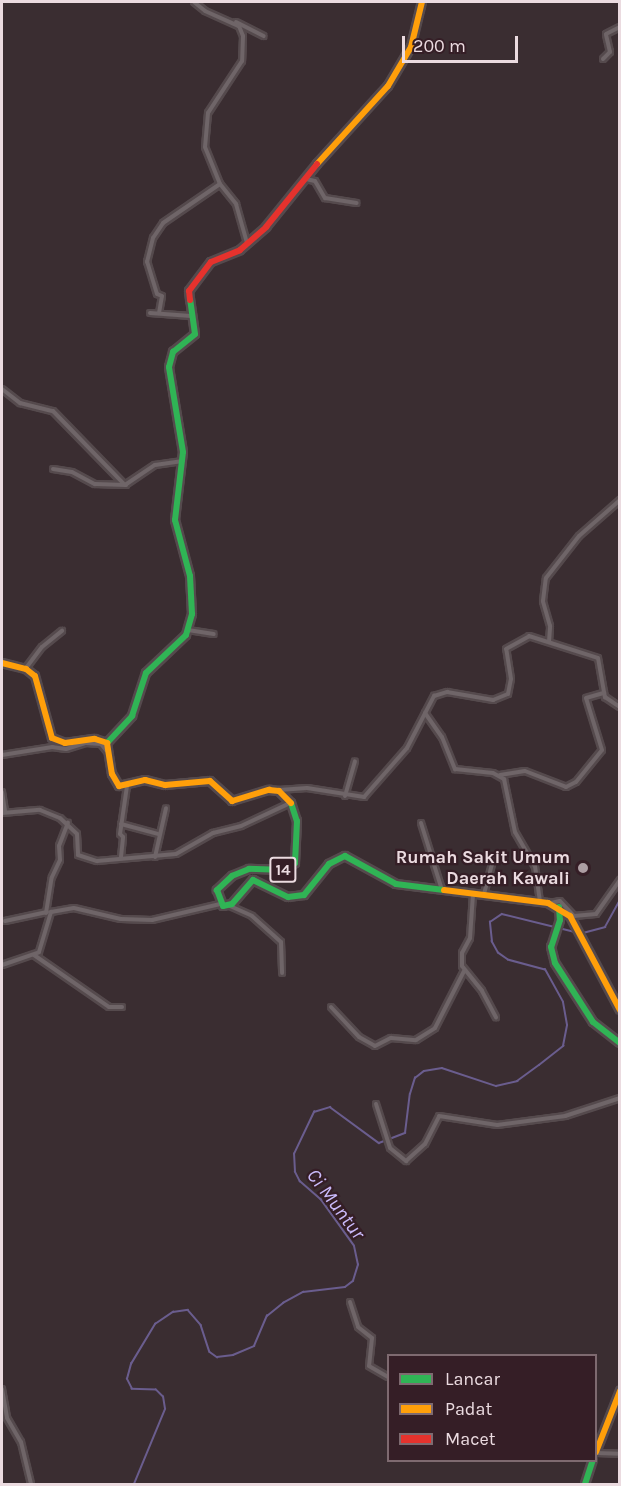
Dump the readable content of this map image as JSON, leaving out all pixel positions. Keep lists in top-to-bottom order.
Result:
{
  "streets": {
    "main road": ["14"]
  },
  "water": ["Ci Muntur"],
  "places": ["Rumah Sakit Umum Daerah Kawali"],
  "legend": ["Lancar", "Padat", "Macet"],
  "scale_bar": "200 m"
}
